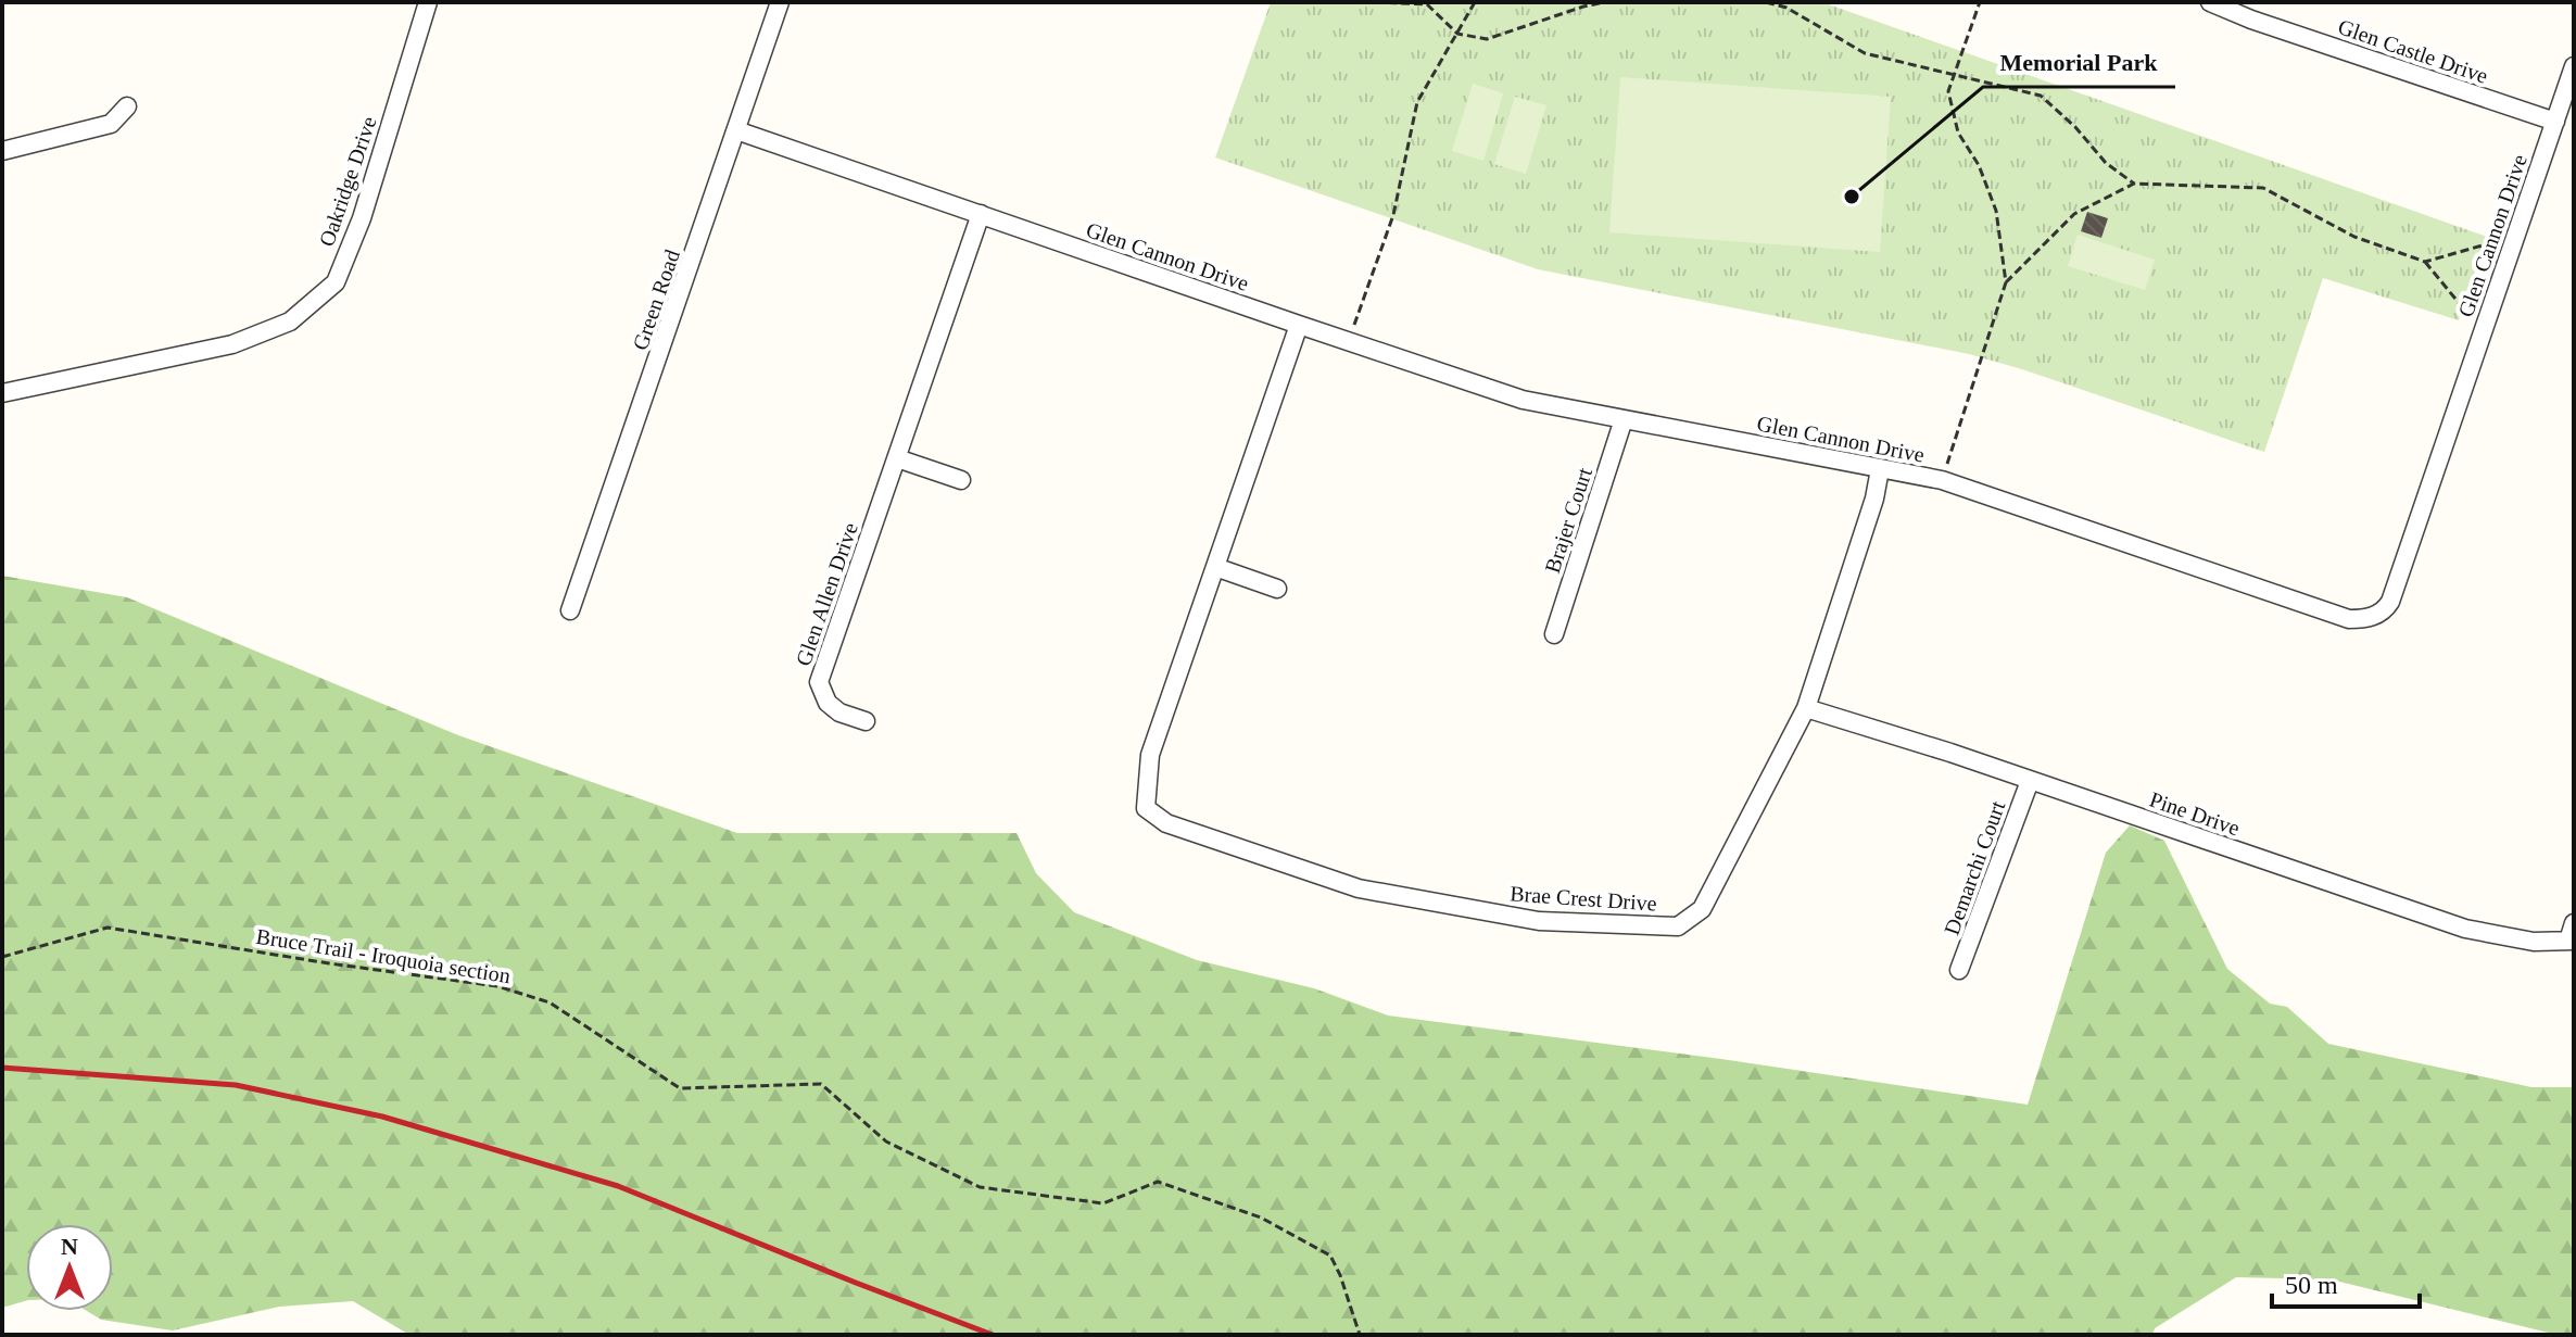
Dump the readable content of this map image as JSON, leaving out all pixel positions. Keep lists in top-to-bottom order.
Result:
{
  "streets": {
    "street": [
      "Glen Castle Drive",
      "Oakridge Drive",
      "Glen Cannon Drive",
      "Green Road",
      "Brajer Court",
      "Glen Allen Drive",
      "Pine Drive",
      "Demarchi Court",
      "Brae Crest Drive"
    ],
    "path": ["Bruce Trail - Iroquoia section"]
  },
  "crossings": [
    ["Glen Castle Drive", "Glen Cannon Drive"],
    ["Glen Cannon Drive", "Green Road"],
    ["Glen Cannon Drive", "Brajer Court"],
    ["Glen Cannon Drive", "Glen Allen Drive"],
    ["Glen Cannon Drive", "Brae Crest Drive"],
    ["Pine Drive", "Demarchi Court"],
    ["Pine Drive", "Brae Crest Drive"]
  ],
  "places": ["Memorial Park"],
  "scale_bar": "50 m",
  "north": "top"
}
